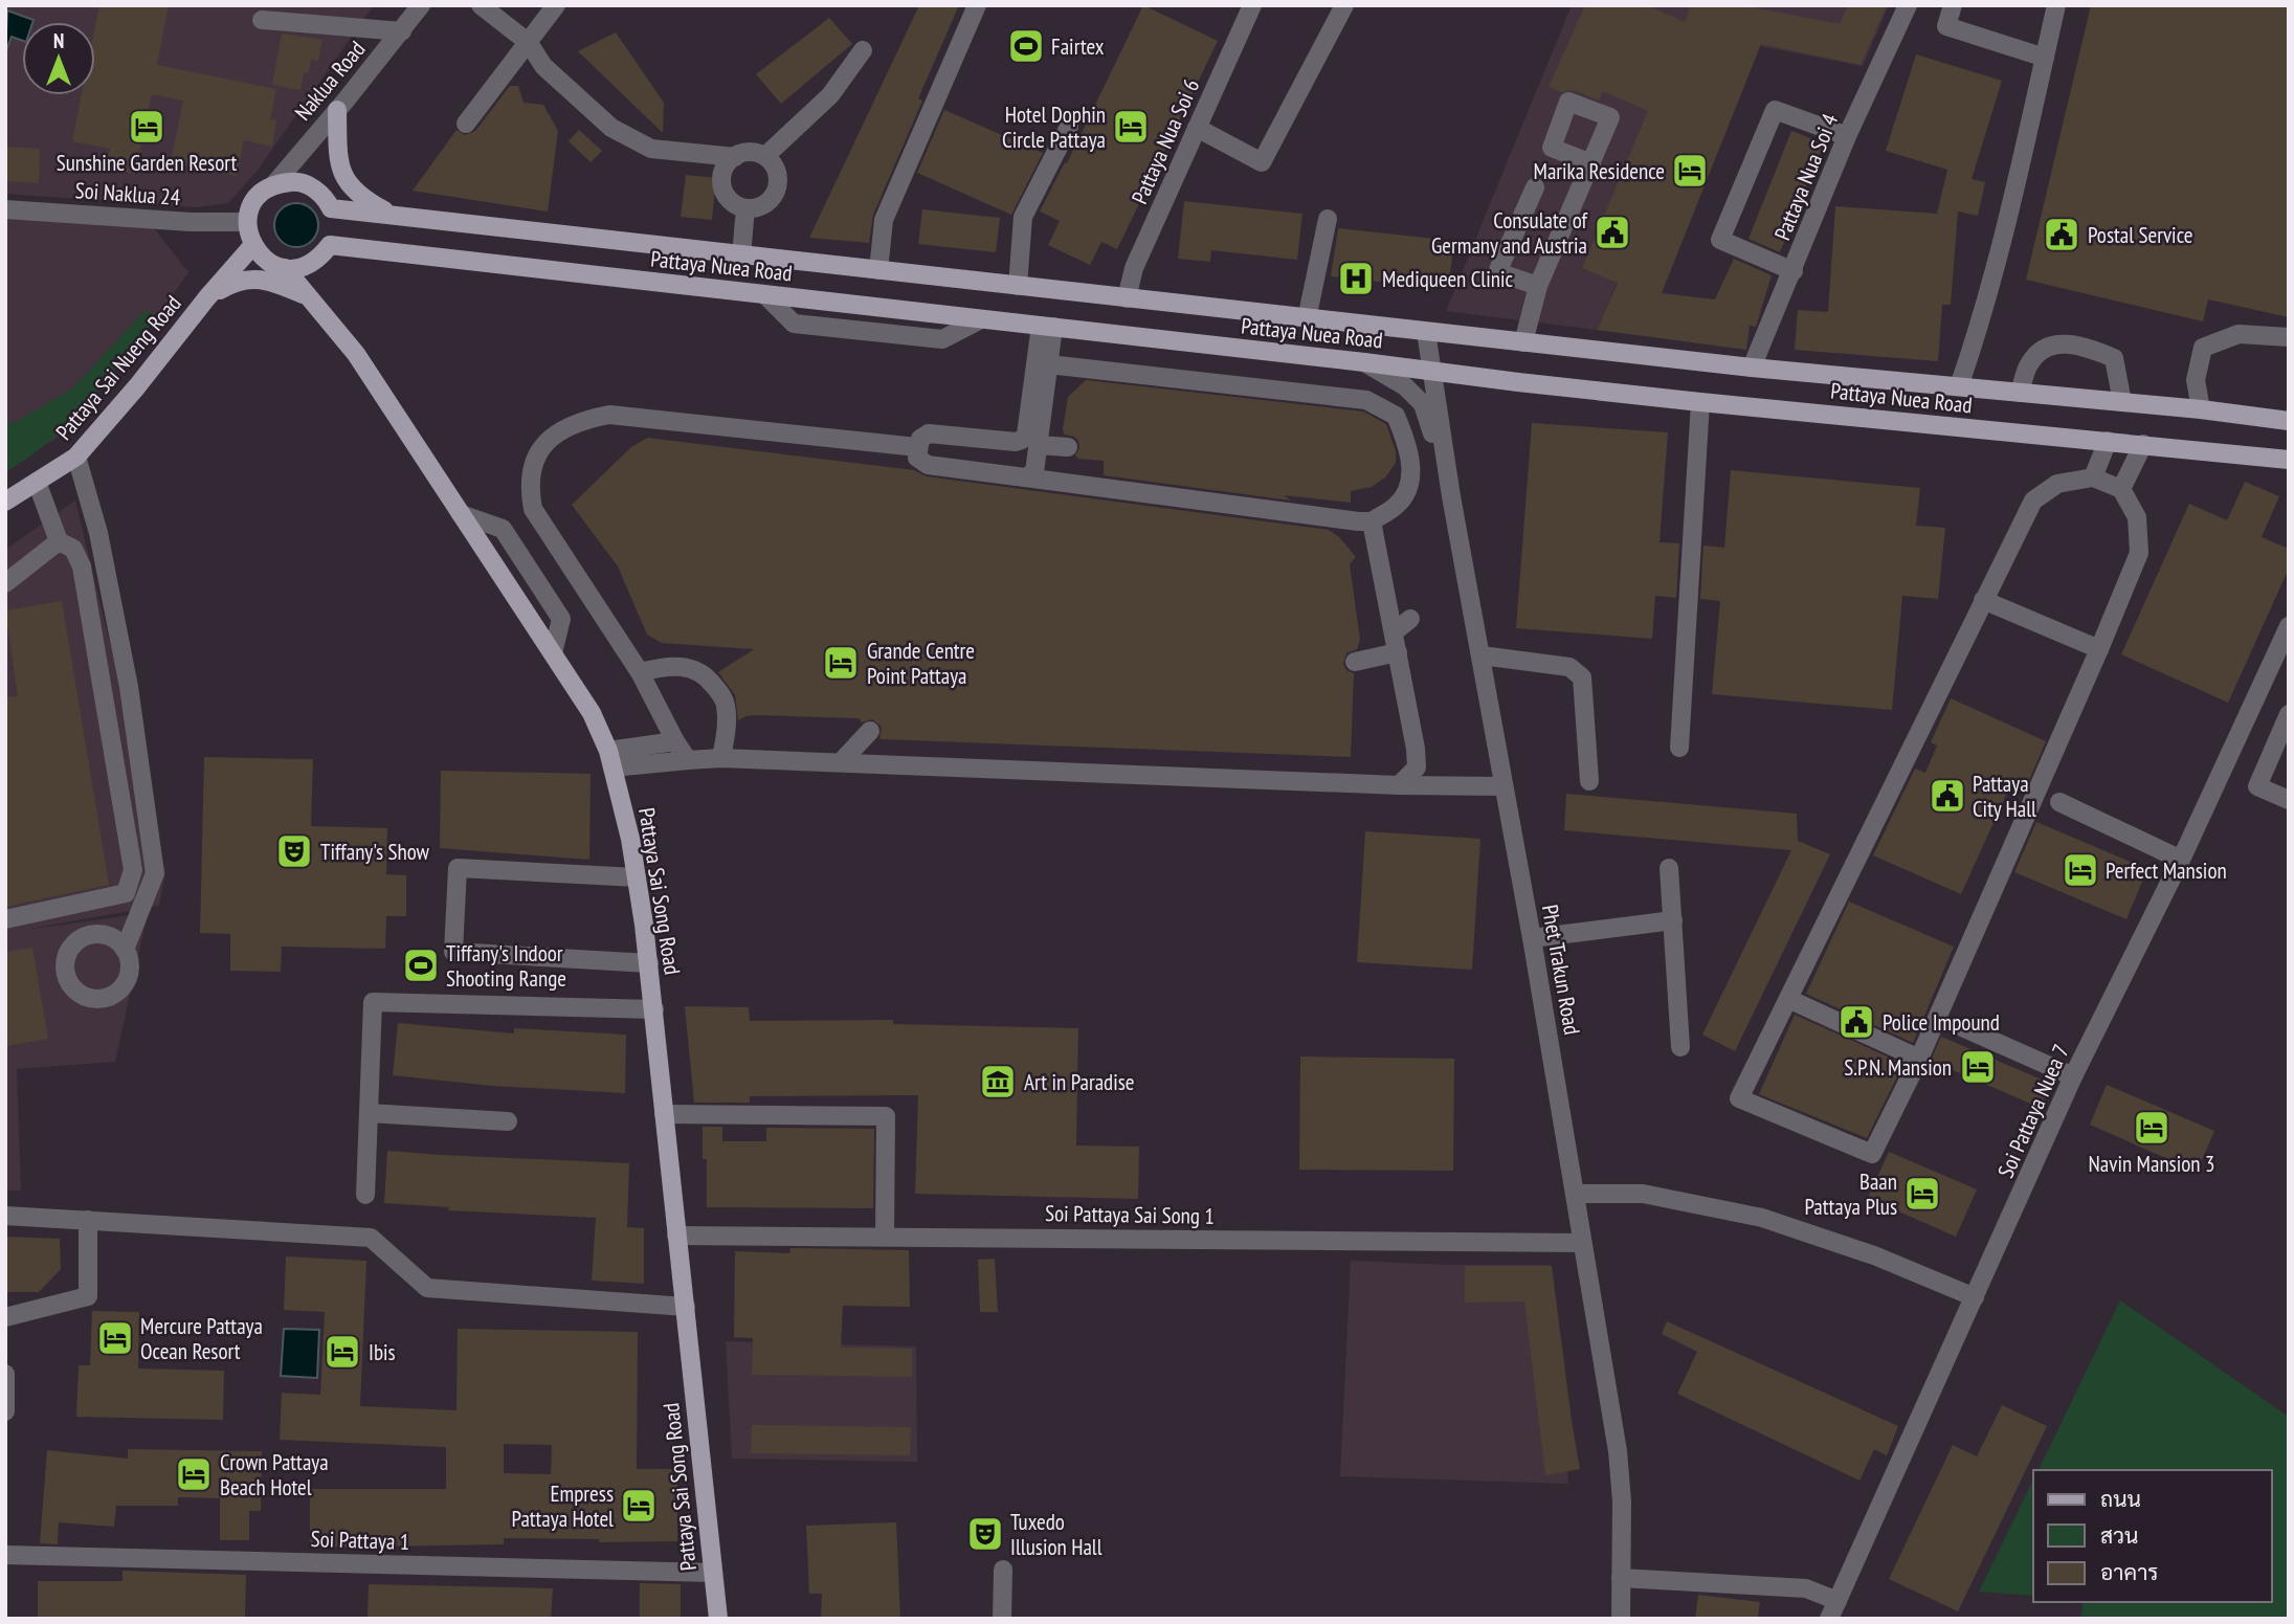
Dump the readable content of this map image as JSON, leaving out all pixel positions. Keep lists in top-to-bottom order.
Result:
{
  "streets": {
    "main road": ["Pattaya Nuea Road", "Pattaya Sai Nueng Road", "Pattaya Sai Song Road"],
    "street": [
      "Naklua Road",
      "Pattaya Nua Soi 6",
      "Pattaya Nua Soi 4",
      "Soi Naklua 24",
      "Phet Trakun Road",
      "Soi Pattaya Nuea 7",
      "Soi Pattaya Sai Song 1",
      "Soi Pattaya 1"
    ]
  },
  "crossings": [
    ["Naklua Road", "Pattaya Nuea Road"],
    ["Pattaya Nua Soi 6", "Pattaya Nuea Road"],
    ["Pattaya Nua Soi 4", "Pattaya Nuea Road"],
    ["Pattaya Nuea Road", "Pattaya Sai Song Road"],
    ["Pattaya Nuea Road", "Phet Trakun Road"],
    ["Pattaya Sai Nueng Road", "Pattaya Sai Song Road"],
    ["Pattaya Sai Song Road", "Soi Pattaya Sai Song 1"],
    ["Pattaya Sai Song Road", "Soi Pattaya 1"],
    ["Phet Trakun Road", "Soi Pattaya Sai Song 1"]
  ],
  "places": {
    "sports": ["Fairtex", "Tiffany's Indoor Shooting Range"],
    "hotel": [
      "Sunshine Garden Resort",
      "Hotel Dophin Circle Pattaya",
      "Marika Residence",
      "Grande Centre Point Pattaya",
      "Perfect Mansion",
      "S.P.N. Mansion",
      "Navin Mansion 3",
      "Baan Pattaya Plus",
      "Mercure Pattaya Ocean Resort",
      "Ibis",
      "Crown Pattaya Beach Hotel",
      "Empress Pattaya Hotel"
    ],
    "public building": [
      "Consulate of Germany and Austria",
      "Postal Service",
      "Pattaya City Hall",
      "Police Impound"
    ],
    "hospital": ["Mediqueen Clinic"],
    "theatre": ["Tiffany's Show", "Tuxedo Illusion Hall"],
    "museum": ["Art in Paradise"]
  },
  "legend": ["ถนน", "สวน", "อาคาร"],
  "north": "top"
}
